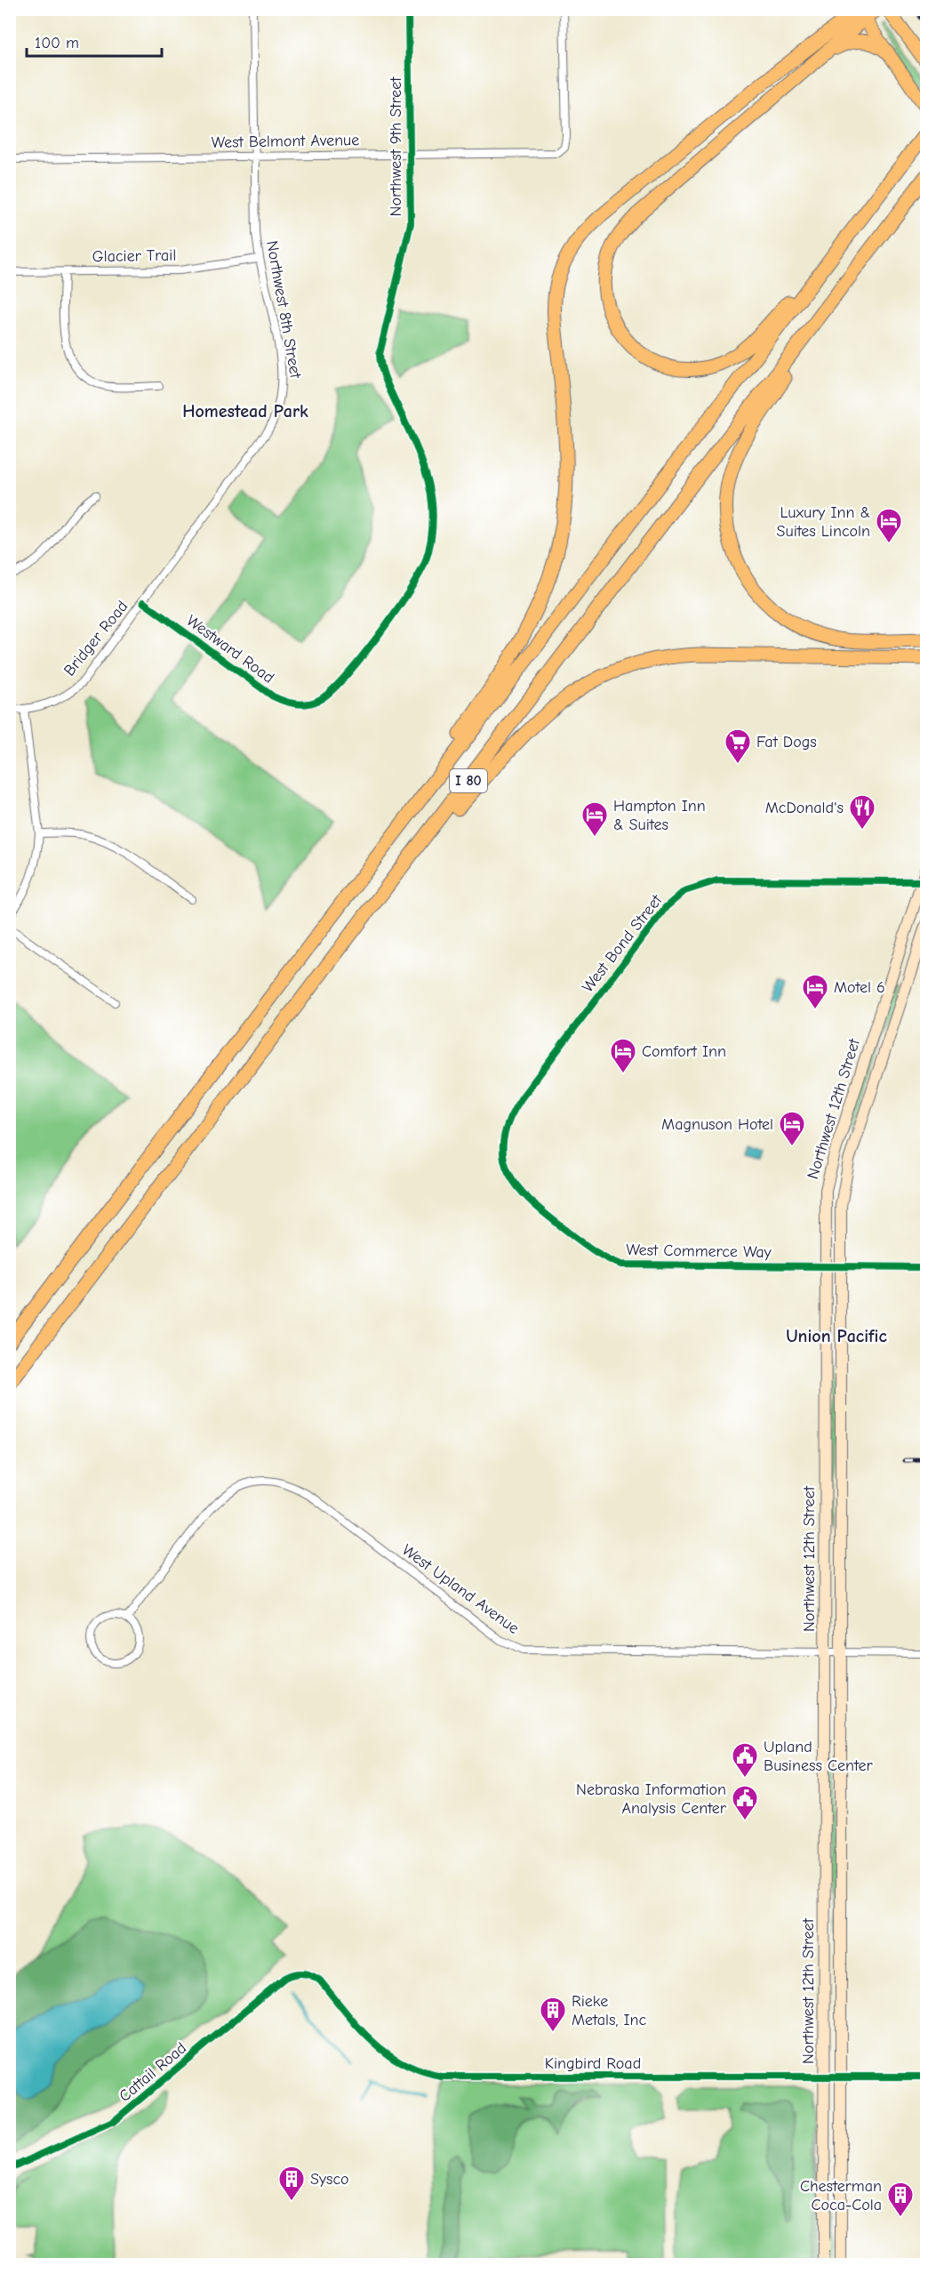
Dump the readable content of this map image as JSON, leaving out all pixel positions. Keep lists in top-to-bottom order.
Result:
{
  "streets": {
    "highway": ["I 80"],
    "main road": ["Northwest 12th Street"],
    "street": [
      "West Belmont Avenue",
      "Northwest 9th Street",
      "Glacier Trail",
      "Northwest 8th Street",
      "Bridger Road",
      "Westward Road",
      "West Bond Street",
      "West Commerce Way",
      "West Upland Avenue",
      "Kingbird Road",
      "Cattail Road"
    ]
  },
  "crossings": [
    ["West Belmont Avenue", "Northwest 9th Street"],
    ["West Belmont Avenue", "Northwest 8th Street"],
    ["Northwest 9th Street", "Westward Road"],
    ["Glacier Trail", "Northwest 8th Street"],
    ["Northwest 8th Street", "Bridger Road"],
    ["Northwest 8th Street", "Westward Road"],
    ["Bridger Road", "Westward Road"],
    ["West Bond Street", "Northwest 12th Street"],
    ["West Bond Street", "West Commerce Way"],
    ["Northwest 12th Street", "West Commerce Way"],
    ["Northwest 12th Street", "West Upland Avenue"],
    ["Northwest 12th Street", "Kingbird Road"],
    ["Kingbird Road", "Cattail Road"]
  ],
  "districts": ["Homestead Park", "Union Pacific"],
  "places": {
    "hotel": [
      "Luxury Inn & Suites Lincoln",
      "Hampton Inn & Suites",
      "Motel 6",
      "Comfort Inn",
      "Magnuson Hotel"
    ],
    "supermarket": ["Fat Dogs"],
    "restaurant": ["McDonald's"],
    "public building": ["Upland Business Center", "Nebraska Information Analysis Center"],
    "building": ["Rieke Metals, Inc", "Sysco", "Chesterman Coca-Cola"]
  },
  "scale_bar": "100 m"
}
